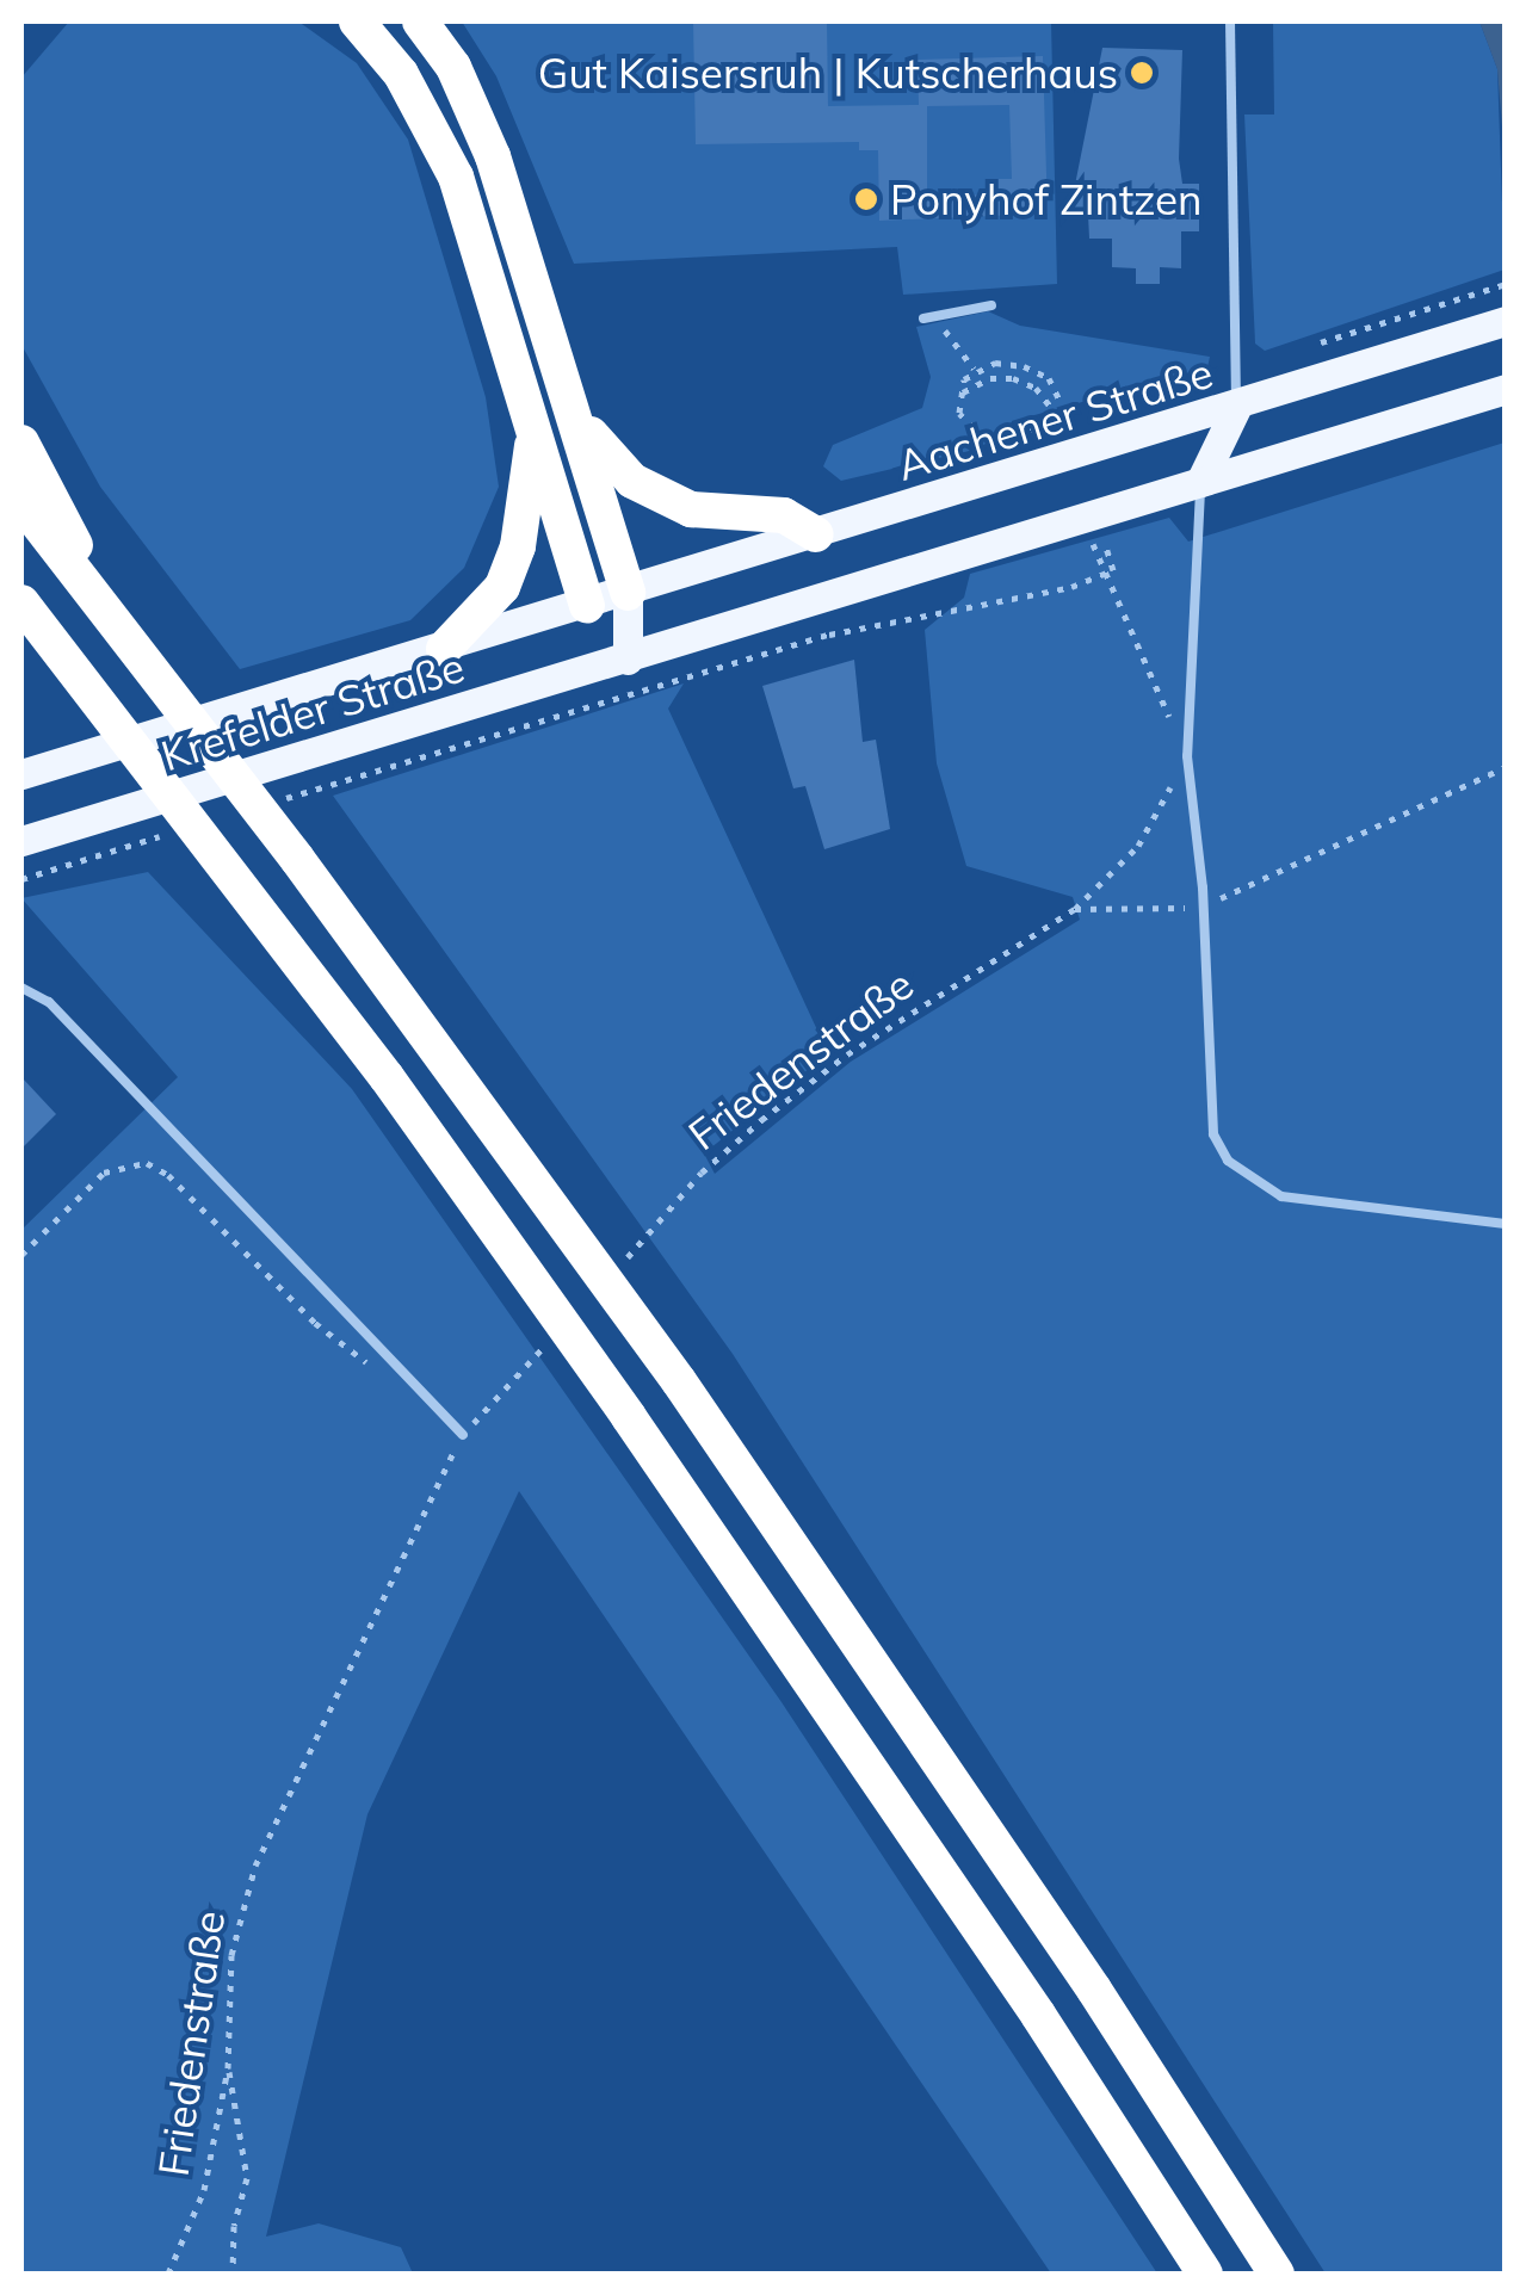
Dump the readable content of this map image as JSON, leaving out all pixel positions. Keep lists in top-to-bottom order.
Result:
{
  "streets": {
    "main road": ["Aachener Straße", "Krefelder Straße"],
    "path": ["Friedenstraße"]
  },
  "crossings": [
    ["Aachener Straße", "Krefelder Straße"]
  ],
  "places": ["Gut Kaisersruh | Kutscherhaus", "Ponyhof Zintzen"]
}
